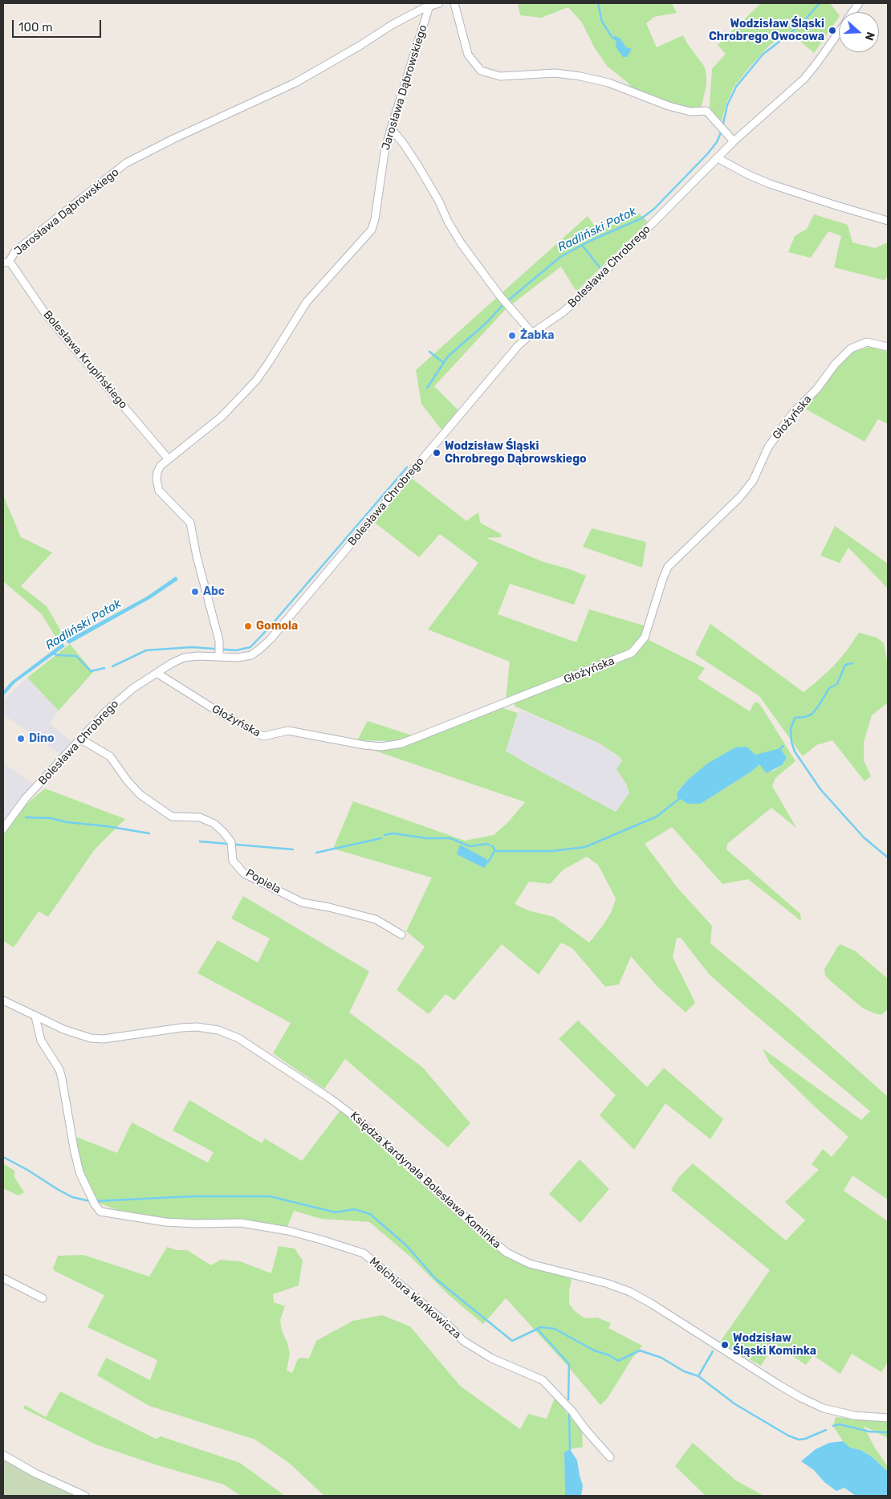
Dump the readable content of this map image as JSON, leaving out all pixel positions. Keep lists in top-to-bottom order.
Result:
{
  "streets": {
    "street": [
      "Jarosława Dąbrowskiego",
      "Bolesława Chrobrego",
      "Bolesława Krupińskiego",
      "Głożyńska",
      "Popiela",
      "Księdza Kardynała Bolesława Kominka",
      "Melchiora Wańkowicza"
    ]
  },
  "crossings": [
    ["Jarosława Dąbrowskiego", "Bolesława Chrobrego"],
    ["Jarosława Dąbrowskiego", "Bolesława Krupińskiego"],
    ["Bolesława Chrobrego", "Głożyńska"],
    ["Bolesława Chrobrego", "Popiela"],
    ["Księdza Kardynała Bolesława Kominka", "Melchiora Wańkowicza"]
  ],
  "water": ["Radliński Potok"],
  "places": [
    "Wodzisław Śląski Chrobrego Owocowa",
    "Żabka",
    "Wodzisław Śląski Chrobrego Dąbrowskiego",
    "Abc",
    "Gomola",
    "Dino",
    "Wodzisław Śląski Kominka"
  ],
  "scale_bar": "100 m",
  "north": "right"
}
